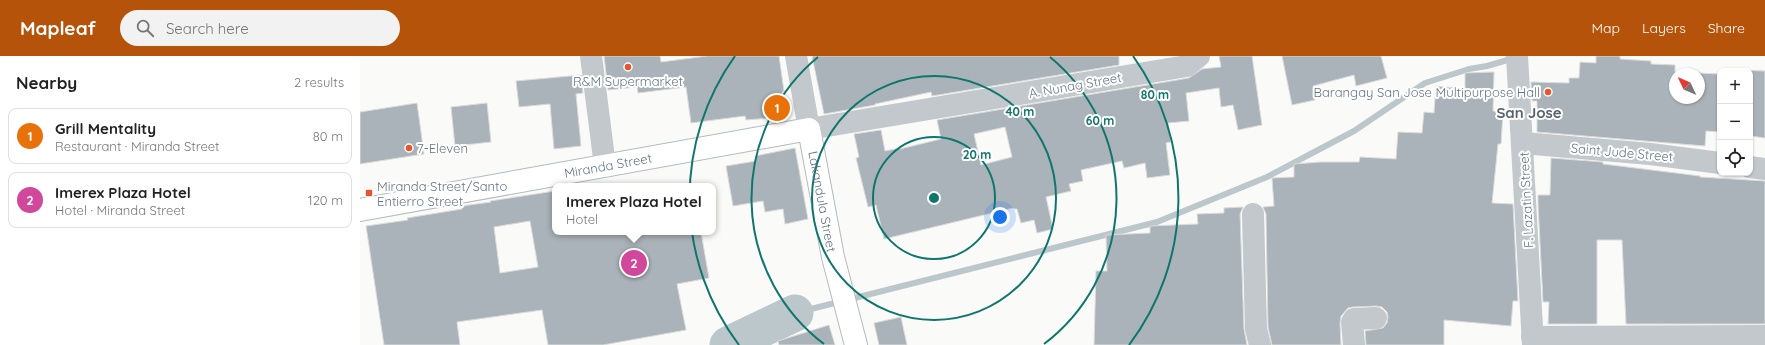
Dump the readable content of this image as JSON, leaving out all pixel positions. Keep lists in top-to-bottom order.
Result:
{
  "streets": {
    "main road": ["Miranda Street", "Lakandula Street"],
    "street": ["A. Nunag Street", "Saint Jude Street", "F. Lazatin Street"]
  },
  "crossings": [
    ["A. Nunag Street", "Miranda Street"],
    ["A. Nunag Street", "Lakandula Street"],
    ["Saint Jude Street", "F. Lazatin Street"],
    ["Miranda Street", "Lakandula Street"]
  ],
  "districts": ["San Jose"],
  "places": {
    "other": ["R&M Supermarket", "Barangay San Jose Multipurpose Hall", "7-Eleven"],
    "transit": ["Miranda Street/Santo Entierro Street"]
  },
  "north": "top left",
  "page": {
    "header": "Mapleaf",
    "search": "Search here",
    "nav": ["Map", "Layers", "Share"],
    "heading": ["Nearby", "2 results"],
    "map_buttons": ["+", "−"],
    "pins": ["1", "2"],
    "list": [
      {
        "mark": "1",
        "name": "Grill Mentality",
        "note": "Restaurant · Miranda Street",
        "value": "80 m"
      },
      {
        "mark": "2",
        "name": "Imerex Plaza Hotel",
        "note": "Hotel · Miranda Street",
        "value": "120 m"
      }
    ],
    "popup": ["Imerex Plaza Hotel", "Hotel"]
  },
  "rings": [
    "80 m",
    "40 m",
    "60 m",
    "20 m"
  ]
}
